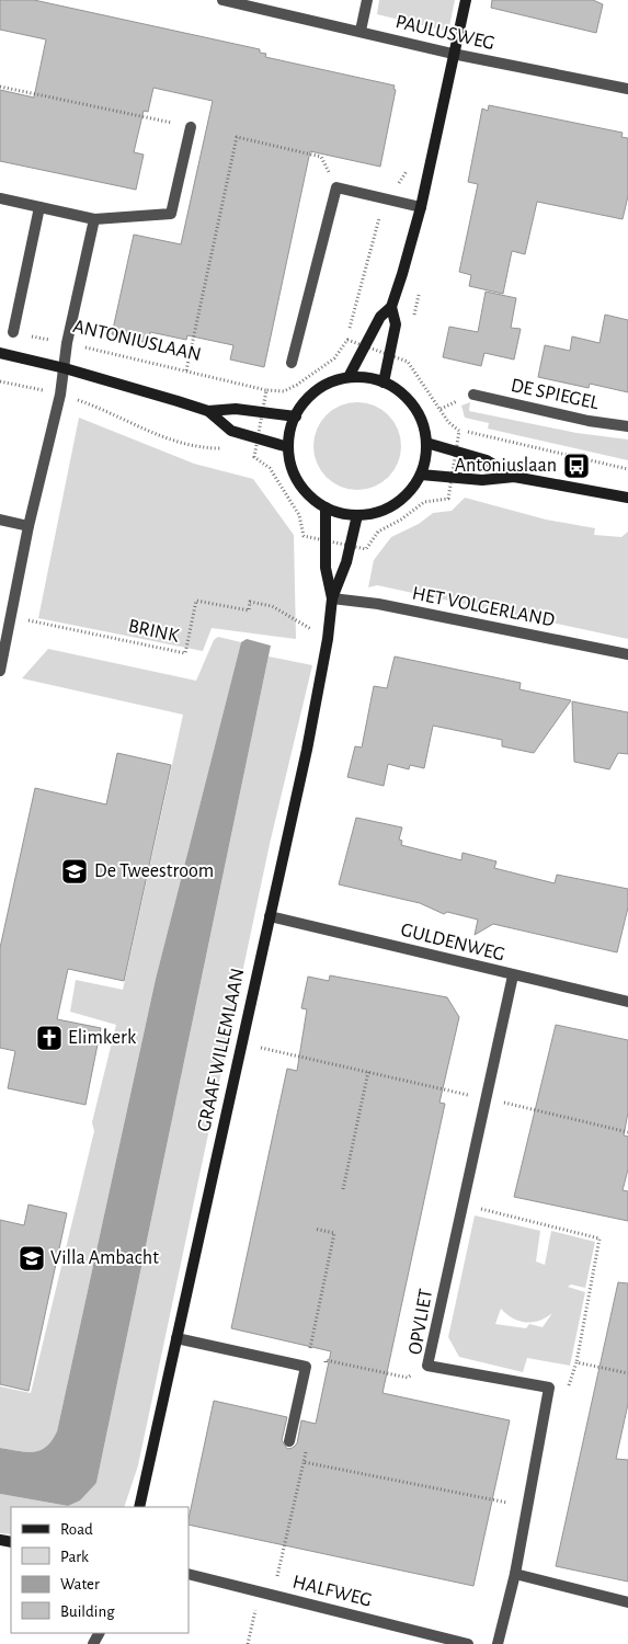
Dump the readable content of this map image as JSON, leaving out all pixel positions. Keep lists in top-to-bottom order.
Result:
{
  "streets": {
    "street": [
      "PAULUSWEG",
      "DE SPIEGEL",
      "HET VOLGERLAND",
      "GULDENWEG",
      "GRAAF WILLEMLAAN",
      "OPVLIET",
      "HALFWEG"
    ],
    "path": ["ANTONIUSLAAN", "BRINK"]
  },
  "crossings": [
    ["HET VOLGERLAND", "GRAAF WILLEMLAAN"],
    ["BRINK", "GRAAF WILLEMLAAN"],
    ["GULDENWEG", "GRAAF WILLEMLAAN"],
    ["GULDENWEG", "OPVLIET"]
  ],
  "places": {
    "bus stop": ["Antoniuslaan"],
    "school or university": ["De Tweestroom", "Villa Ambacht"],
    "church": ["Elimkerk"]
  },
  "legend": [
    "Road",
    "Park",
    "Water",
    "Building"
  ]
}
